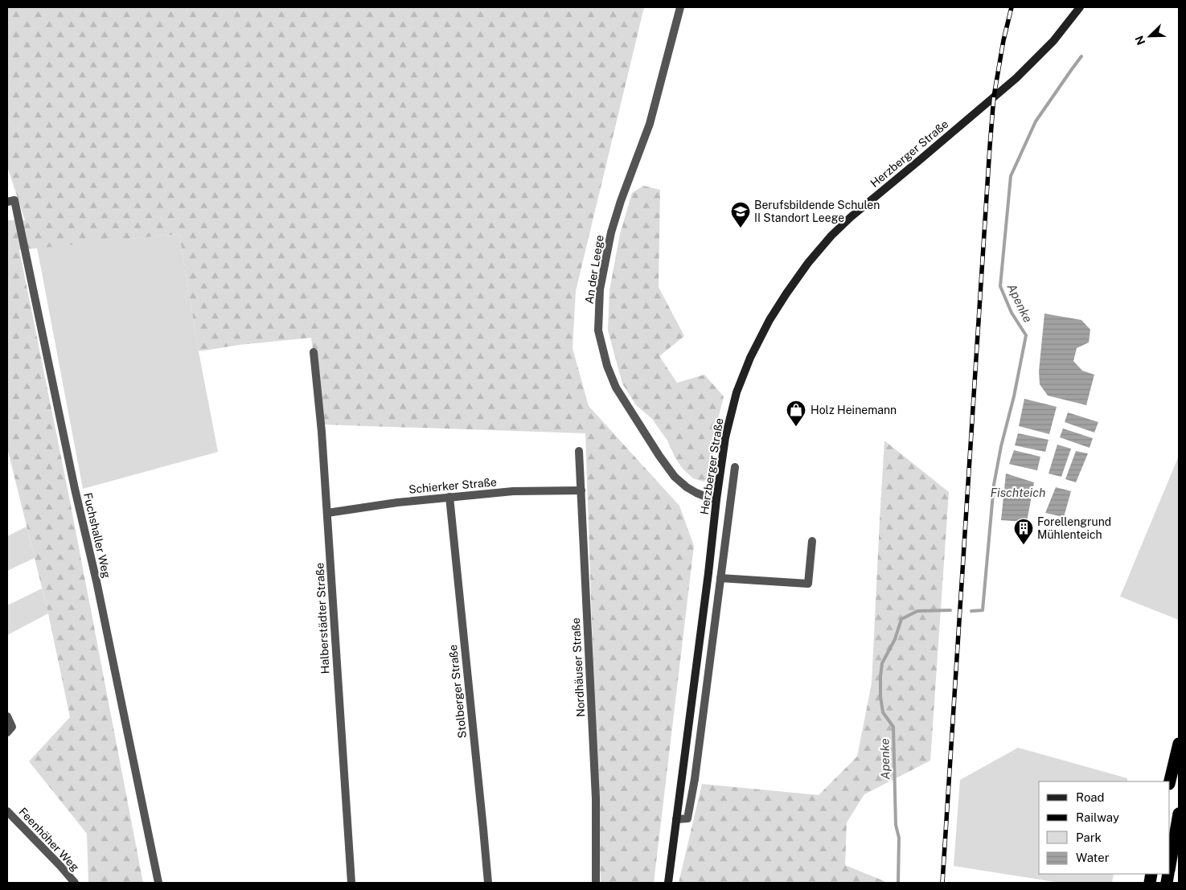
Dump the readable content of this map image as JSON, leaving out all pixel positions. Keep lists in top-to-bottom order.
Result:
{
  "streets": {
    "street": [
      "Herzberger Straße",
      "An der Leege",
      "Schierker Straße",
      "Fuchshaller Weg",
      "Halberstädter Straße",
      "Nordhäuser Straße",
      "Stolberger Straße",
      "Feenhöher Weg"
    ]
  },
  "crossings": [
    ["Herzberger Straße", "An der Leege"],
    ["Schierker Straße", "Halberstädter Straße"],
    ["Schierker Straße", "Nordhäuser Straße"],
    ["Schierker Straße", "Stolberger Straße"]
  ],
  "water": ["Apenke", "Fischteich"],
  "places": {
    "school or university": ["Berufsbildende Schulen II Standort Leege"],
    "shop": ["Holz Heinemann"],
    "building": ["Forellengrund Mühlenteich"]
  },
  "legend": [
    "Road",
    "Railway",
    "Park",
    "Water"
  ],
  "north": "bottom left"
}
